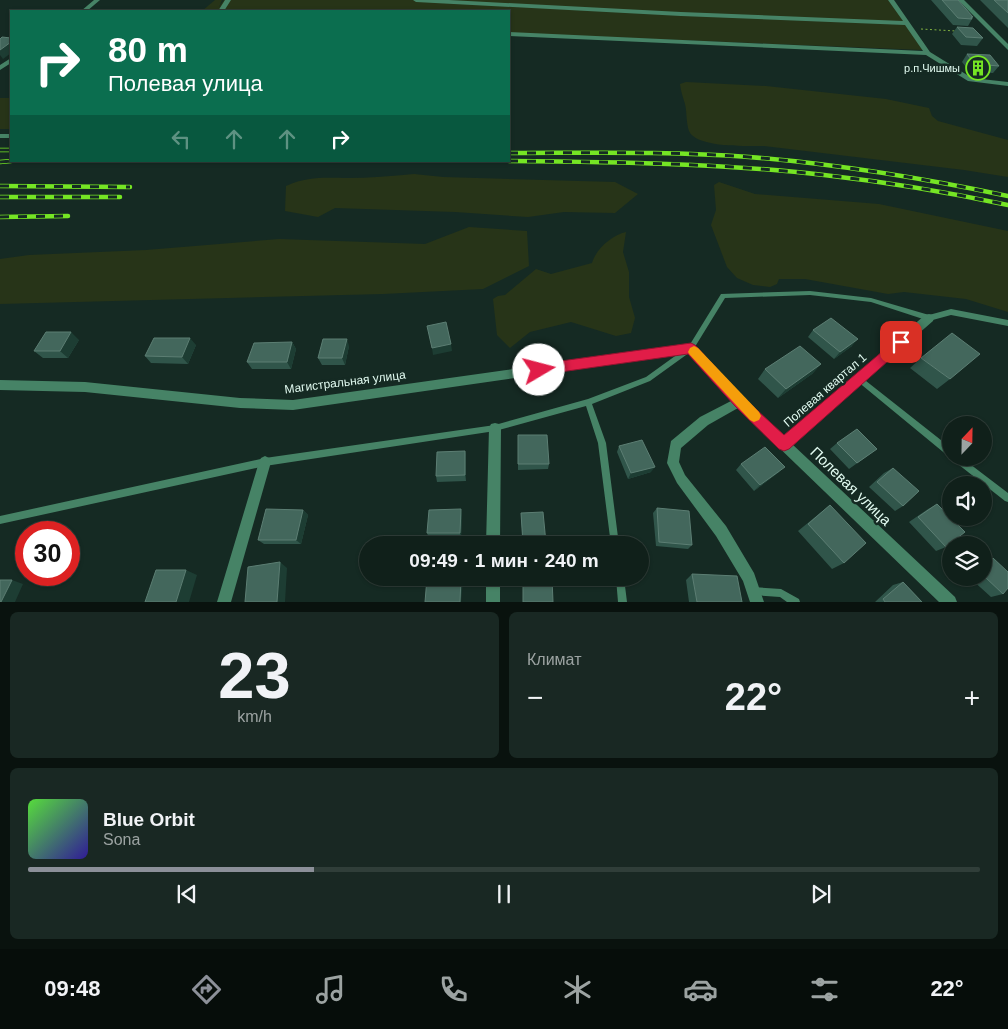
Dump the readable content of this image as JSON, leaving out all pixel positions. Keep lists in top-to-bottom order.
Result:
{
  "streets": {
    "street": ["Магистральная улица", "Полевая квартал 1", "Полевая улица"]
  },
  "crossings": [
    ["Магистральная улица", "Полевая улица"],
    ["Полевая квартал 1", "Полевая улица"]
  ],
  "places": {
    "building": ["р.п.Чишмы"]
  },
  "north": "top",
  "page": {
    "turn": ["80 m", "Полевая улица"],
    "limit": "30",
    "trip": "09:49 · 1 мин · 240 m",
    "tile": [
      ["23", "km/h"],
      "Климат"
    ],
    "heat": ["−", "22°", "+"],
    "song": ["Blue Orbit", "Sona"],
    "tabs": ["09:48", "22°"]
  }
}
